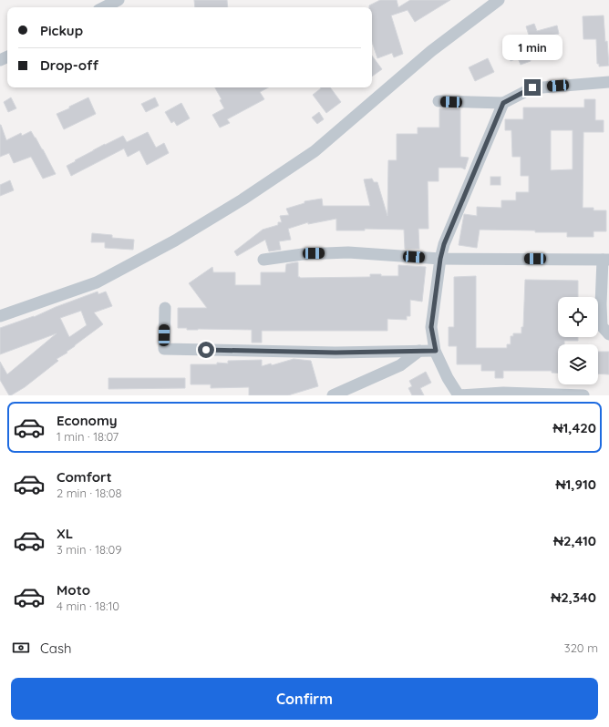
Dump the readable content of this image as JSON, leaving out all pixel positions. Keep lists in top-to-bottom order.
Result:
{
  "page": {
    "banner": ["Pickup", "Drop-off"],
    "bubble": "1 min",
    "list": [
      {
        "name": "Economy",
        "note": "1 min · 18:07",
        "value": "₦1,420"
      },
      {
        "name": "Comfort",
        "note": "2 min · 18:08",
        "value": "₦1,910"
      },
      {
        "name": "XL",
        "note": "3 min · 18:09",
        "value": "₦2,410"
      },
      {
        "name": "Moto",
        "note": "4 min · 18:10",
        "value": "₦2,340"
      }
    ],
    "pay": ["Cash", "320 m"],
    "buttons": "Confirm"
  }
}
